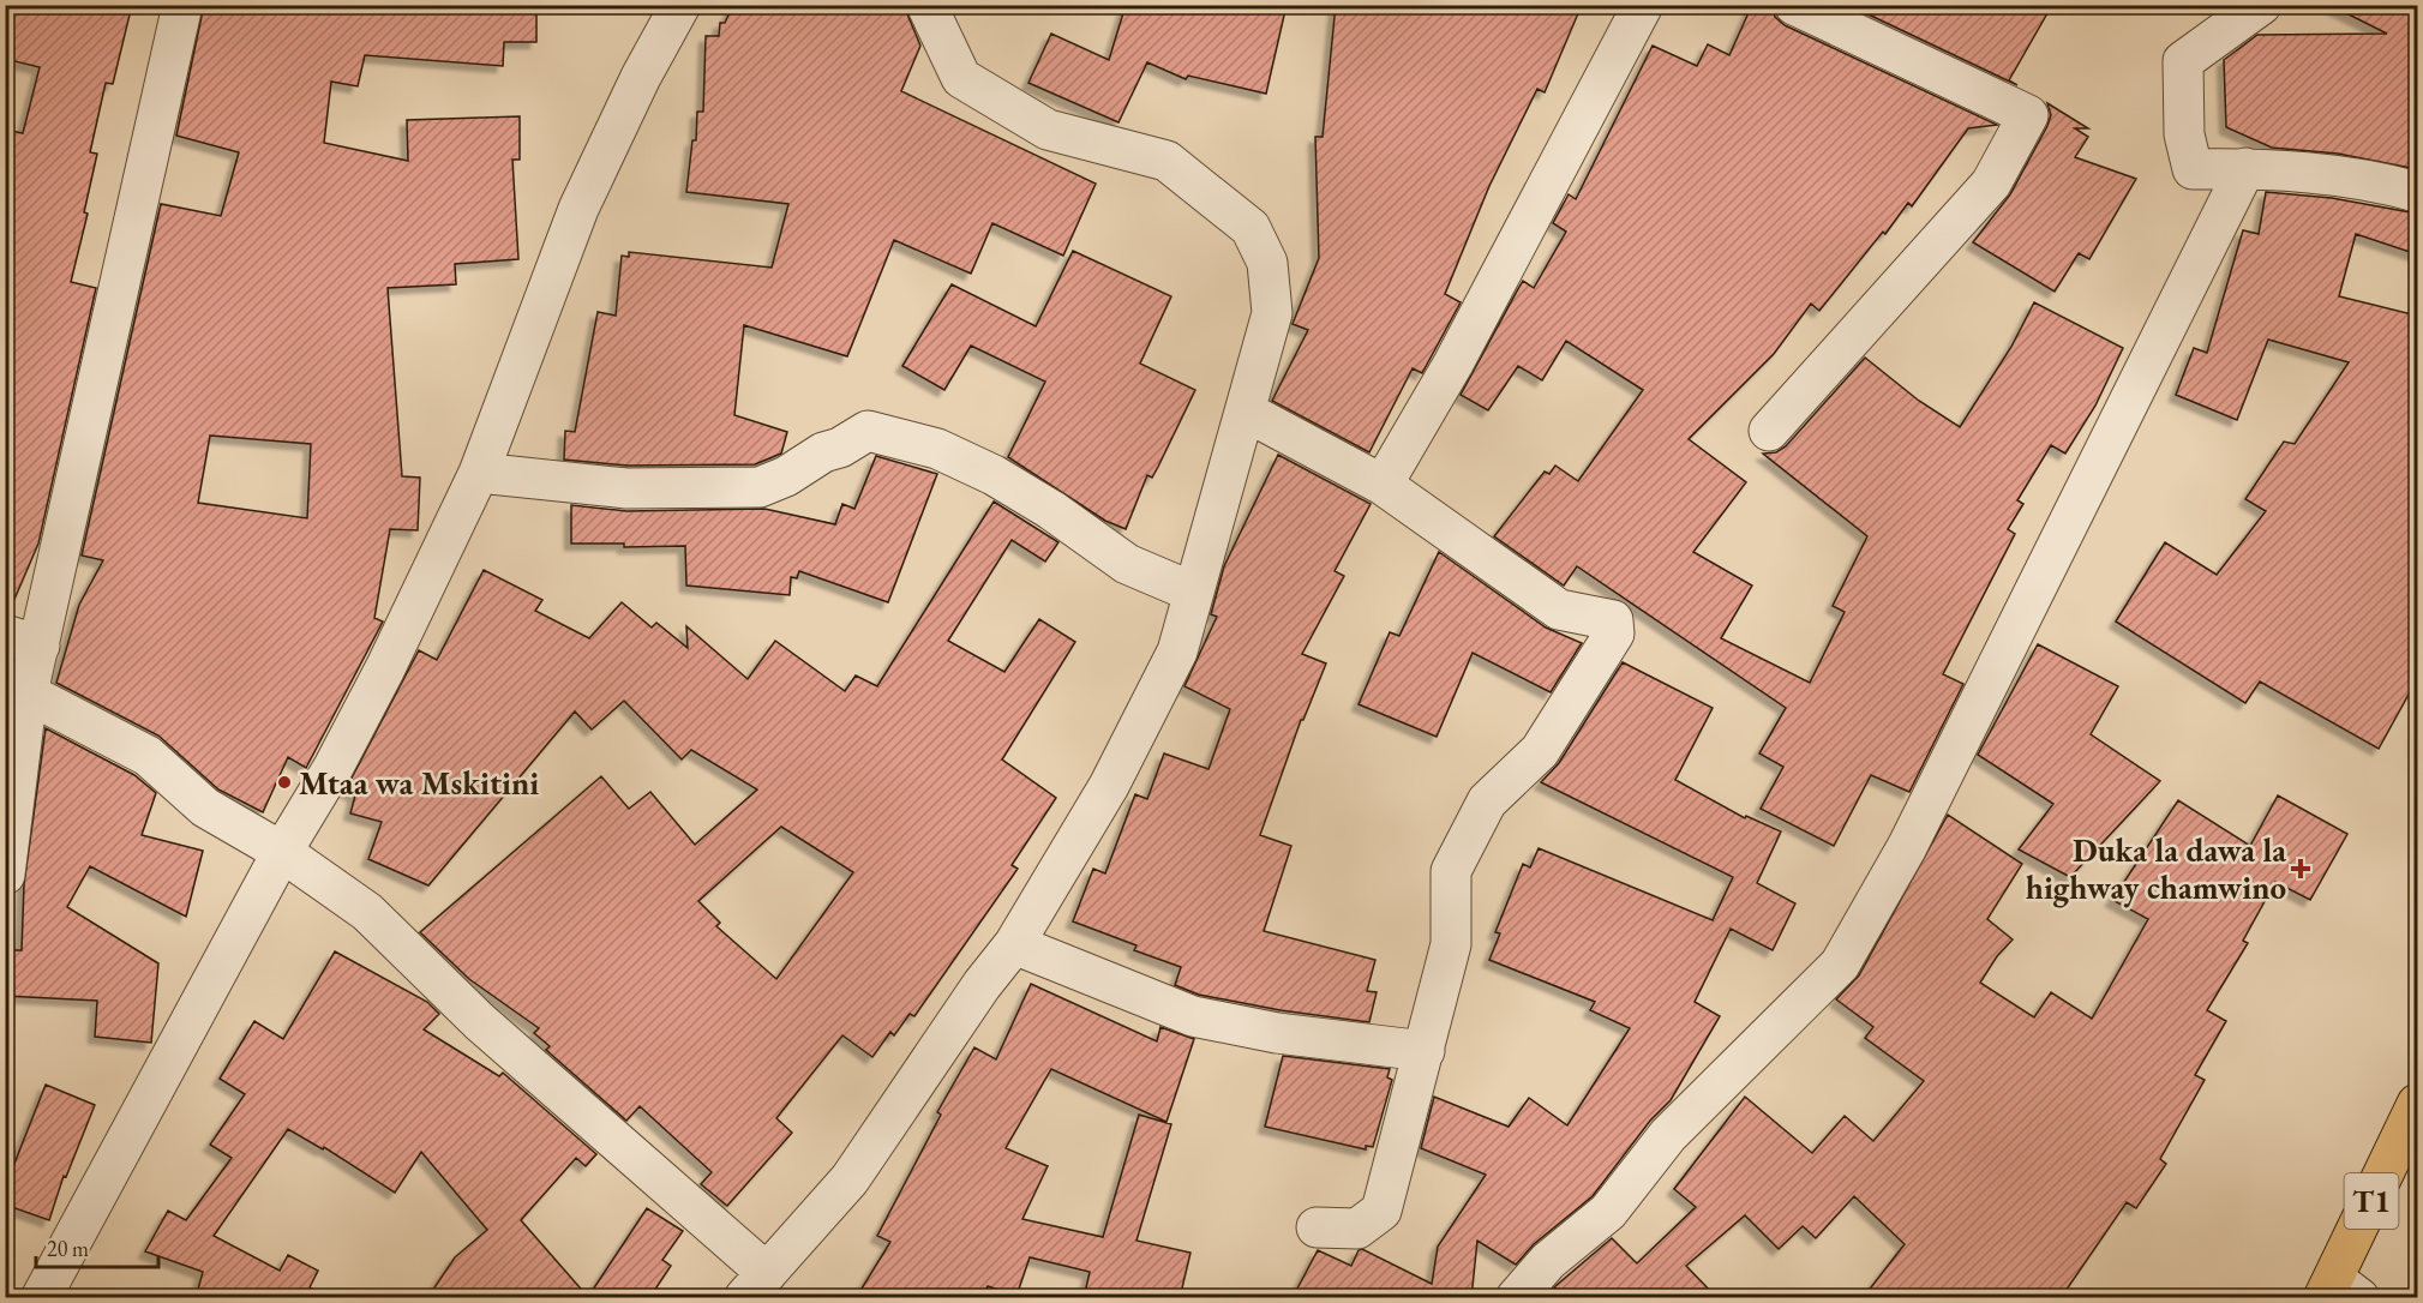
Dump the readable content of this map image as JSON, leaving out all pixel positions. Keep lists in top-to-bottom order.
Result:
{
  "streets": {
    "highway": ["T1"]
  },
  "places": {
    "other": ["Mtaa wa Mskitini"],
    "health": ["Duka la dawa la highway chamwino"]
  },
  "scale_bar": "20 m"
}
